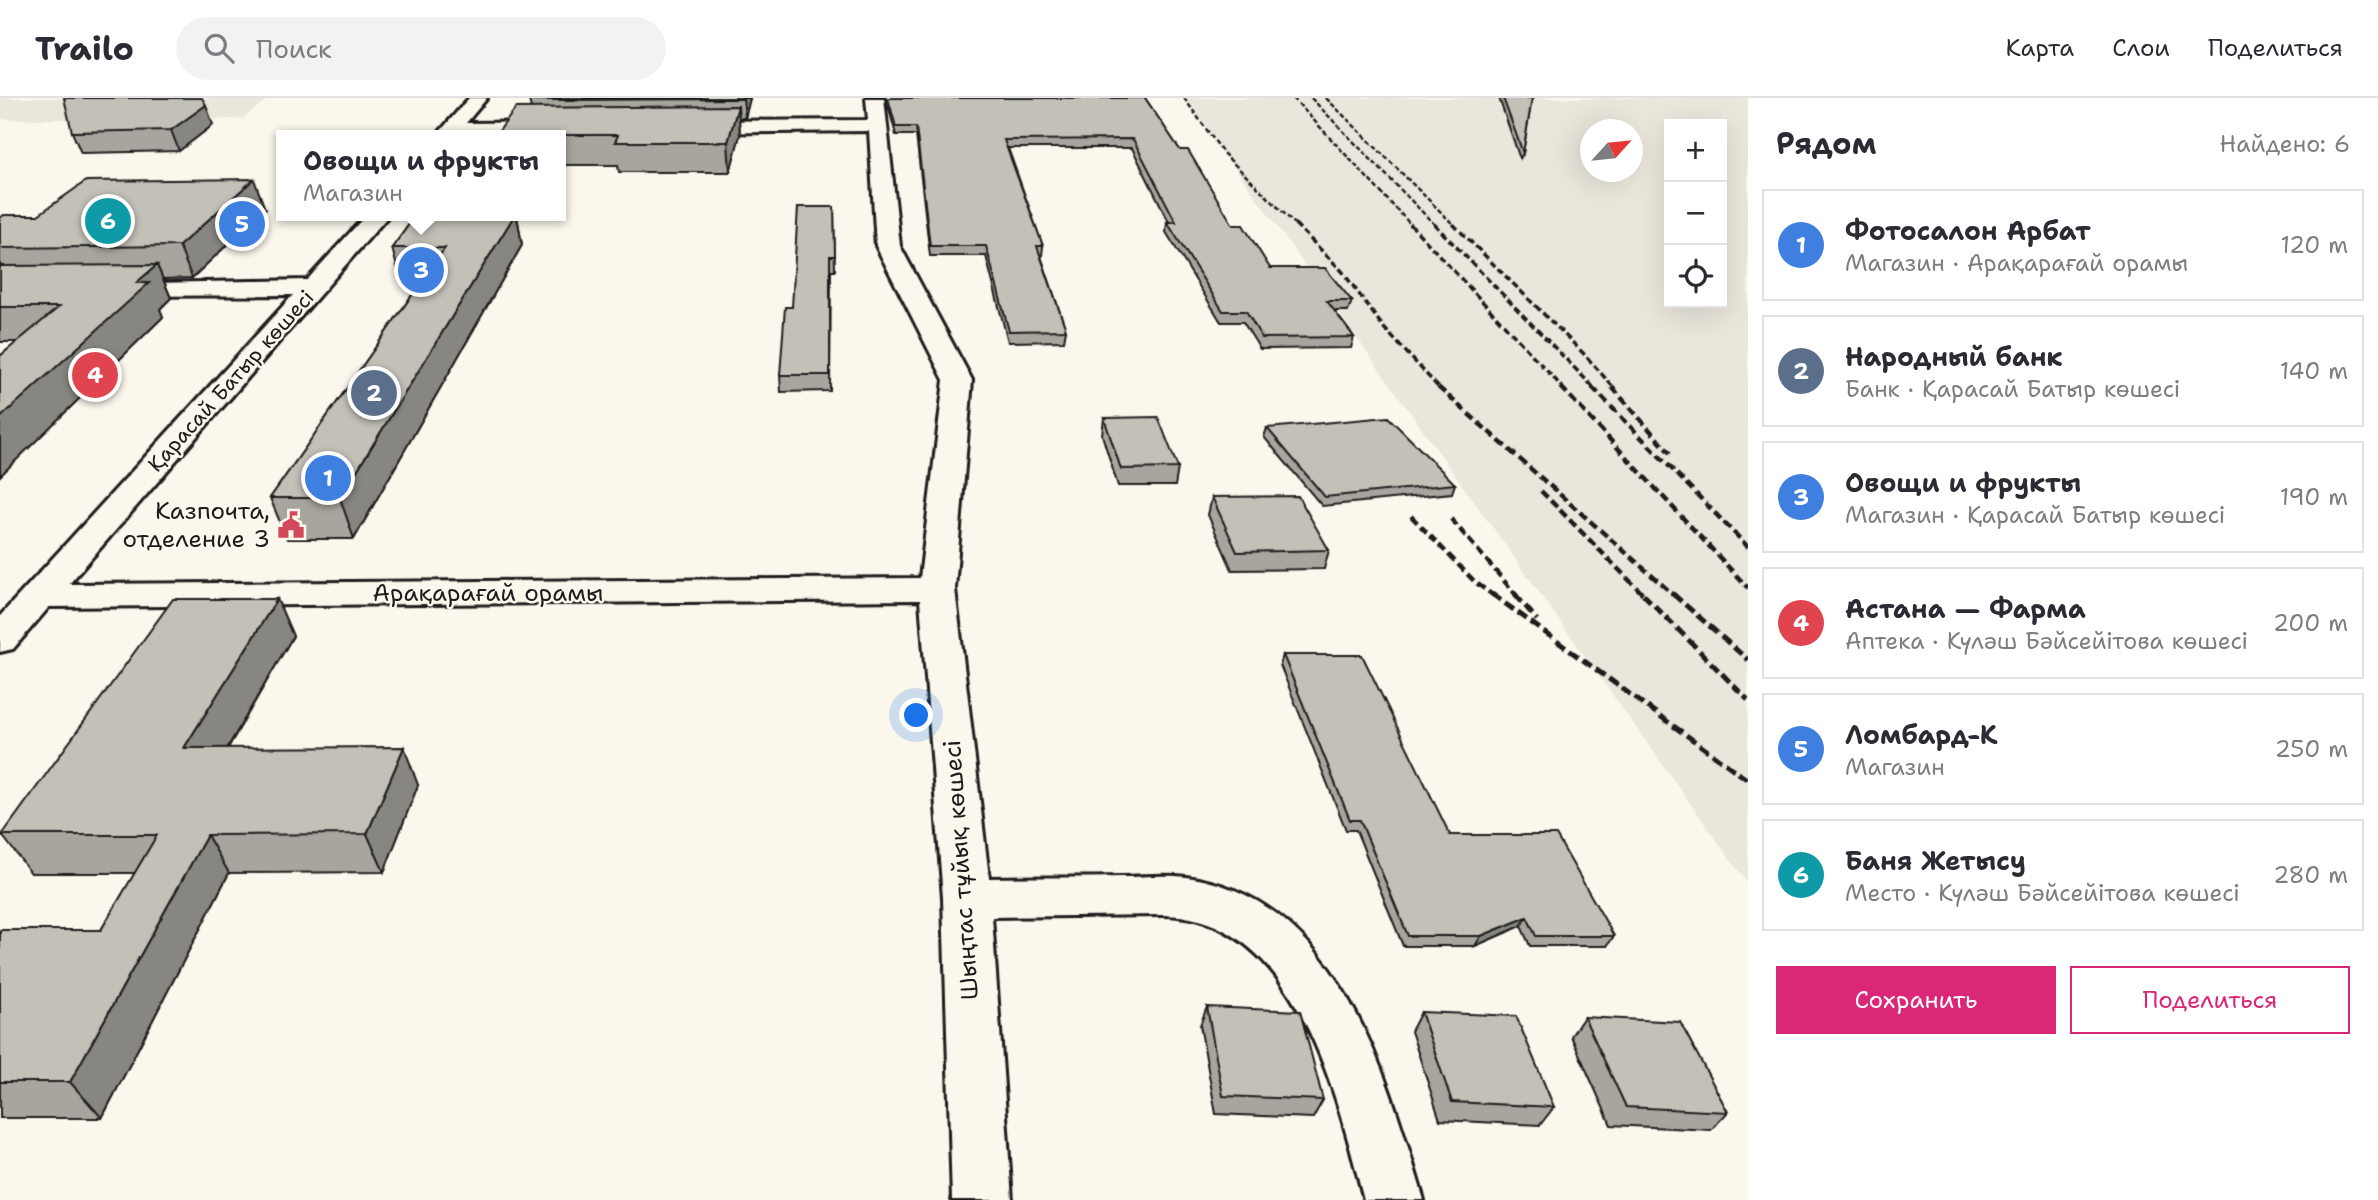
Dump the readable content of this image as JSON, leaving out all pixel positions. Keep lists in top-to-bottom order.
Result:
{
  "streets": {
    "street": ["Қарасай Батыр көшесі", "Арақарағай орамы", "Шыңтас тұйық көшесі"]
  },
  "crossings": [
    ["Қарасай Батыр көшесі", "Арақарағай орамы"],
    ["Арақарағай орамы", "Шыңтас тұйық көшесі"]
  ],
  "places": {
    "public building": ["Казпочта, отделение 3"]
  },
  "north": "top right",
  "page": {
    "header": "Trailo",
    "search": "Поиск",
    "nav": ["Карта", "Слои", "Поделиться"],
    "heading": ["Рядом", "Найдено: 6"],
    "map_buttons": ["+", "−"],
    "popup": ["Овощи и фрукты", "Магазин"],
    "list": [
      {
        "mark": "1",
        "name": "Фотосалон Арбат",
        "note": "Магазин · Арақарағай орамы",
        "value": "120 m"
      },
      {
        "mark": "2",
        "name": "Народный банк",
        "note": "Банк · Қарасай Батыр көшесі",
        "value": "140 m"
      },
      {
        "mark": "3",
        "name": "Овощи и фрукты",
        "note": "Магазин · Қарасай Батыр көшесі",
        "value": "190 m"
      },
      {
        "mark": "4",
        "name": "Астана — Фарма",
        "note": "Аптека · Күләш Бәйсейітова көшесі",
        "value": "200 m"
      },
      {
        "mark": "5",
        "name": "Ломбард-К",
        "note": "Магазин",
        "value": "250 m"
      },
      {
        "mark": "6",
        "name": "Баня Жетысу",
        "note": "Место · Күләш Бәйсейітова көшесі",
        "value": "280 m"
      }
    ],
    "pins": [
      "6",
      "5",
      "3",
      "4",
      "2",
      "1"
    ],
    "buttons": ["Сохранить", "Поделиться"]
  }
}
